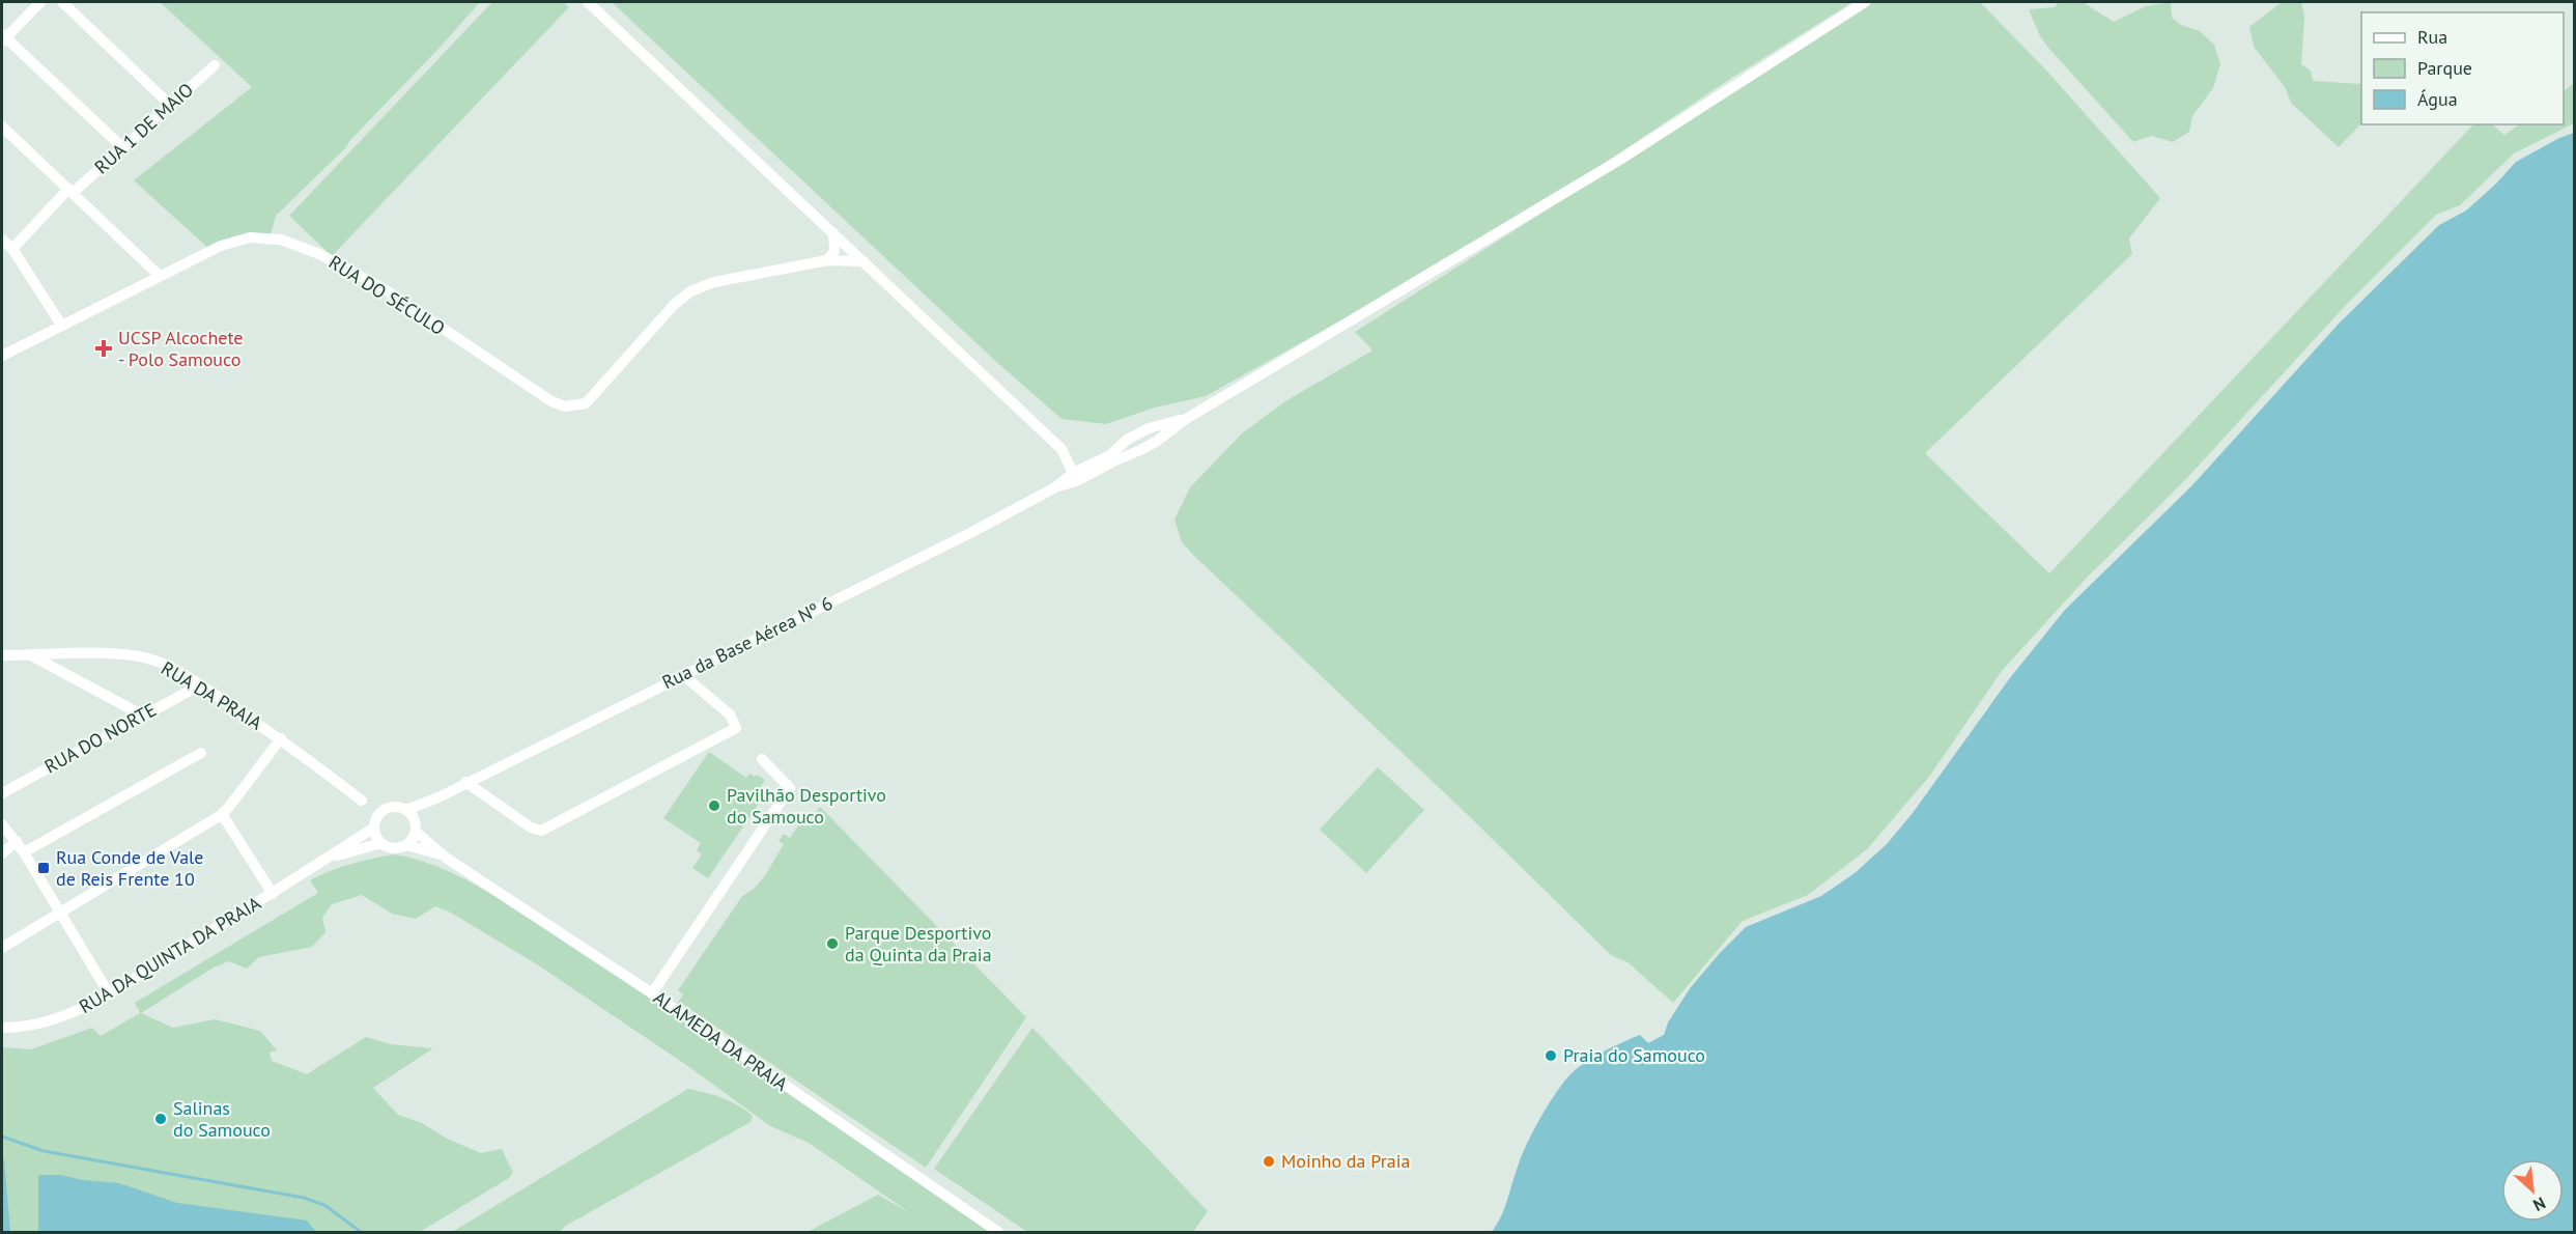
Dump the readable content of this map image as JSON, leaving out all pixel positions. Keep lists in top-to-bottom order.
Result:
{
  "streets": {
    "street": [
      "RUA 1 DE MAIO",
      "RUA DO SÉCULO",
      "Rua da Base Aérea Nº 6",
      "RUA DA PRAIA",
      "RUA DO NORTE",
      "RUA DA QUINTA DA PRAIA",
      "ALAMEDA DA PRAIA"
    ]
  },
  "crossings": [
    ["RUA DA PRAIA", "RUA DO NORTE"]
  ],
  "places": {
    "health": ["UCSP Alcochete - Polo Samouco"],
    "other": [
      "Pavilhão Desportivo do Samouco",
      "Parque Desportivo da Quinta da Praia",
      "Praia do Samouco",
      "Salinas do Samouco",
      "Moinho da Praia"
    ],
    "transit": ["Rua Conde de Vale de Reis Frente 10"]
  },
  "legend": ["Rua", "Parque", "Água"],
  "north": "bottom right"
}
